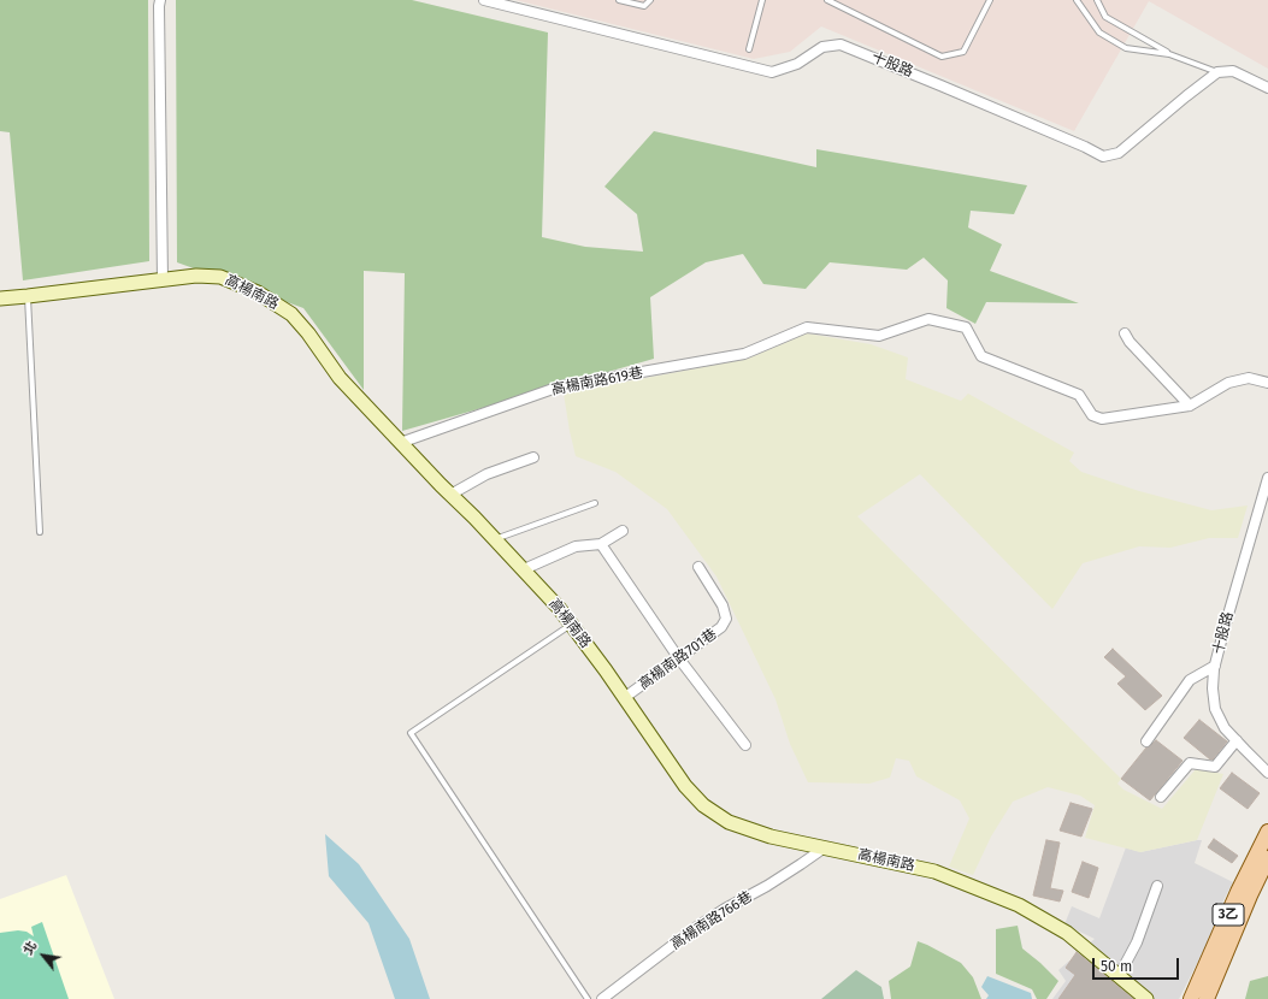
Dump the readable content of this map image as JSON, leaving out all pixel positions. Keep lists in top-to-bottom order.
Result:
{
  "streets": {
    "main road": ["3乙"],
    "street": [
      "十股路",
      "高楊南路",
      "高楊南路619巷",
      "高楊南路701巷",
      "高楊南路766巷"
    ]
  },
  "crossings": [
    ["高楊南路", "高楊南路619巷"],
    ["高楊南路", "高楊南路701巷"],
    ["高楊南路", "高楊南路766巷"]
  ],
  "scale_bar": "50 m",
  "north": "top left"
}
